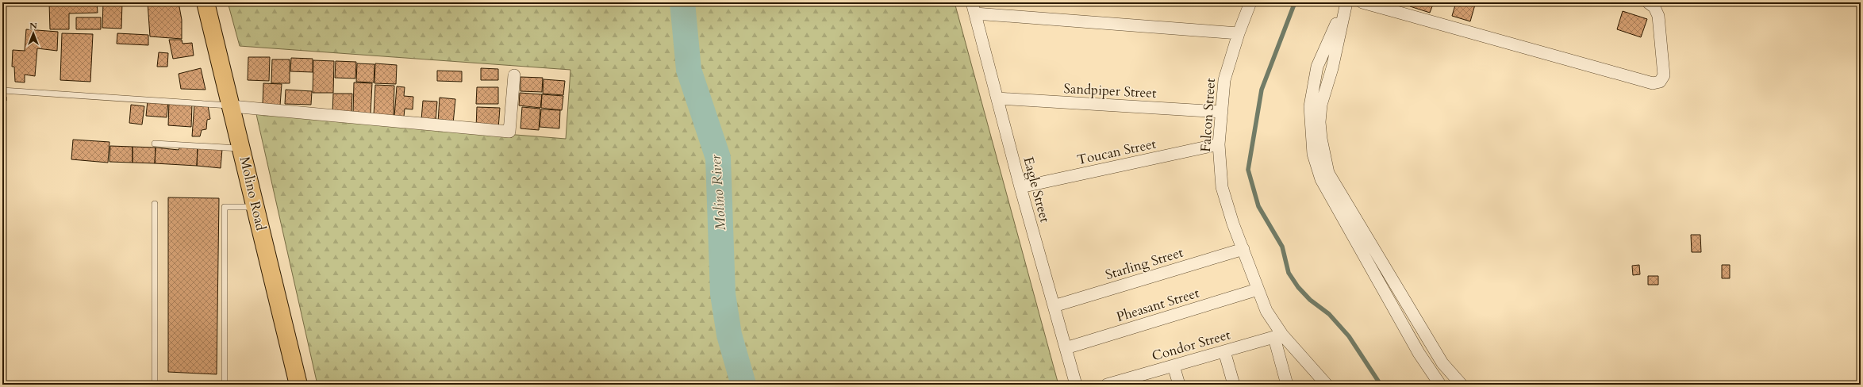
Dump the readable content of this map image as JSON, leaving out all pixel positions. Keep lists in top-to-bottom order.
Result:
{
  "streets": {
    "main road": ["Molino Road"],
    "street": [
      "Sandpiper Street",
      "Falcon Street",
      "Toucan Street",
      "Eagle Street",
      "Starling Street",
      "Pheasant Street",
      "Condor Street"
    ]
  },
  "crossings": [
    ["Sandpiper Street", "Falcon Street"],
    ["Sandpiper Street", "Eagle Street"],
    ["Falcon Street", "Toucan Street"],
    ["Falcon Street", "Starling Street"],
    ["Falcon Street", "Pheasant Street"],
    ["Falcon Street", "Condor Street"],
    ["Toucan Street", "Eagle Street"],
    ["Eagle Street", "Starling Street"],
    ["Eagle Street", "Pheasant Street"]
  ],
  "water": ["Molino River"],
  "north": "top"
}
